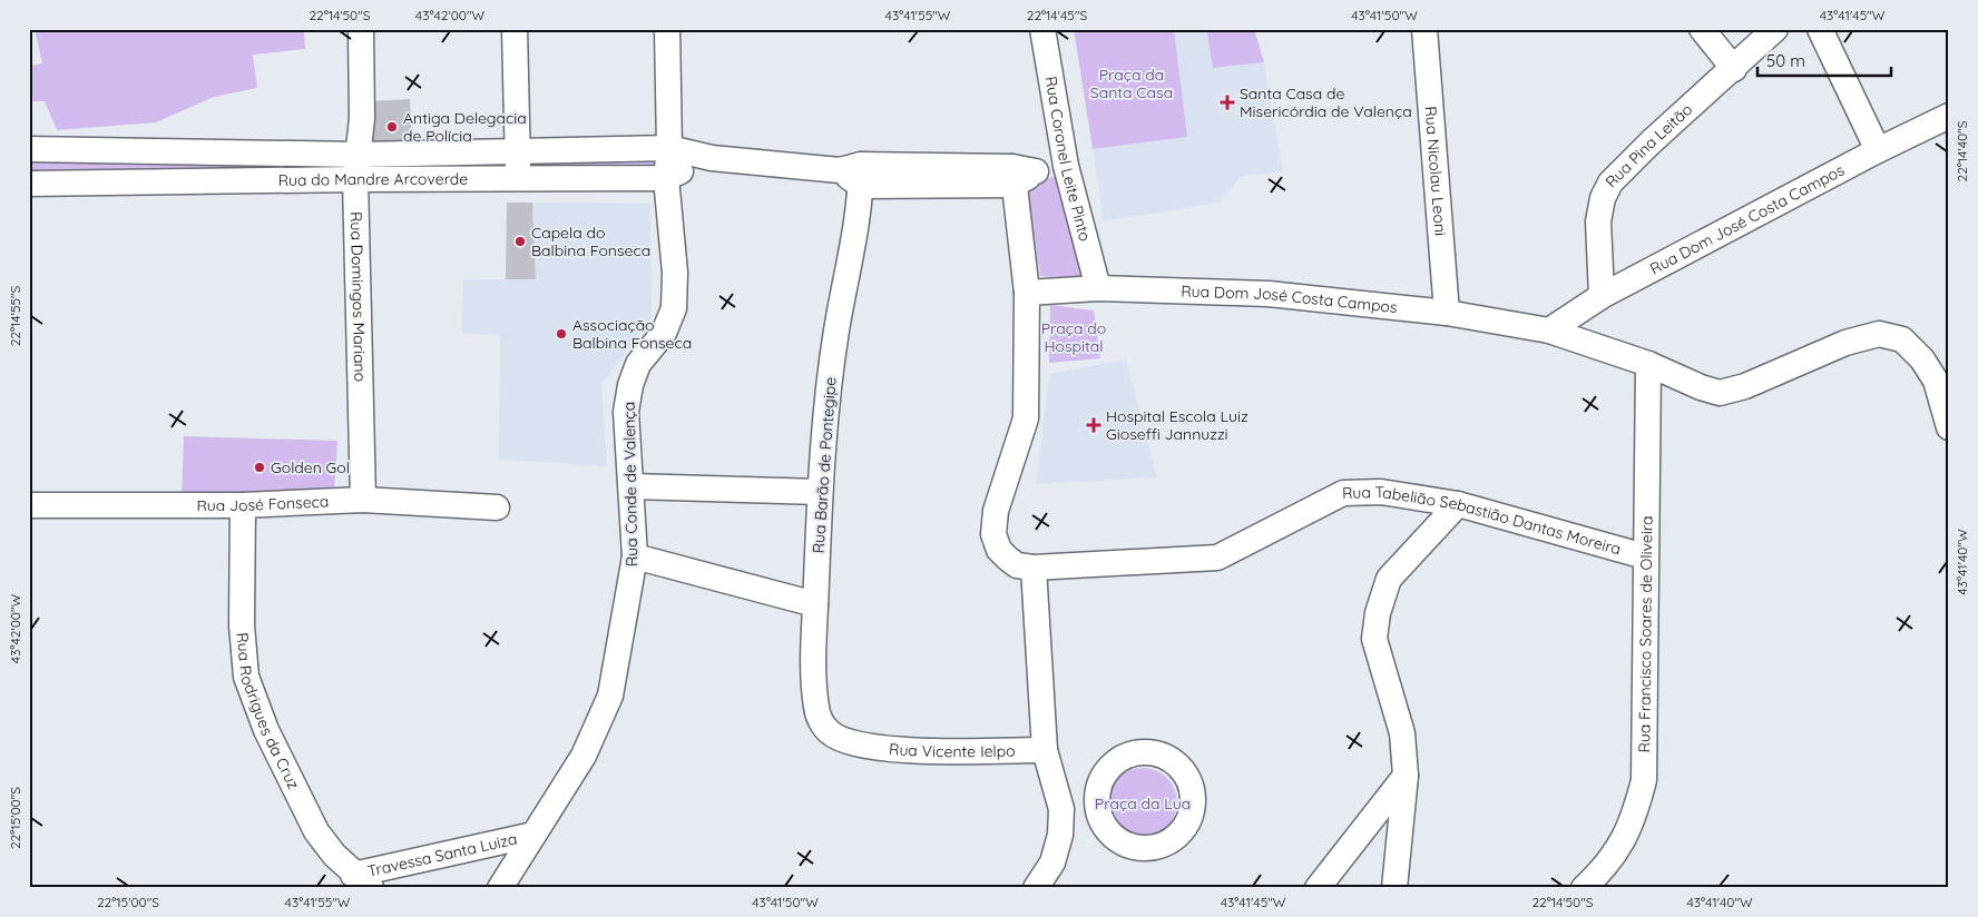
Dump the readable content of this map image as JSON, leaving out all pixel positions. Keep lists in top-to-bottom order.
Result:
{
  "streets": {
    "street": [
      "Rua Pina Leitão",
      "Rua Coronel Leite Pinto",
      "Rua Nicolau Leoni",
      "Rua do Mandre Arcoverde",
      "Rua Dom José Costa Campos",
      "Rua Domingos Mariano",
      "Rua Barão de Pontegipe",
      "Rua Conde de Valença",
      "Rua José Fonseca",
      "Rua Tabelião Sebastião Dantas Moreira",
      "Rua Francisco Soares de Oliveira",
      "Rua Rodrigues da Cruz",
      "Rua Vicente Ielpo",
      "Travessa Santa Luiza"
    ]
  },
  "crossings": [
    ["Rua Pina Leitão", "Rua Dom José Costa Campos"],
    ["Rua Coronel Leite Pinto", "Rua do Mandre Arcoverde"],
    ["Rua Coronel Leite Pinto", "Rua Dom José Costa Campos"],
    ["Rua Nicolau Leoni", "Rua Dom José Costa Campos"],
    ["Rua do Mandre Arcoverde", "Rua Domingos Mariano"],
    ["Rua do Mandre Arcoverde", "Rua Barão de Pontegipe"],
    ["Rua do Mandre Arcoverde", "Rua Conde de Valença"],
    ["Rua do Mandre Arcoverde", "Rua Tabelião Sebastião Dantas Moreira"],
    ["Rua Dom José Costa Campos", "Rua Tabelião Sebastião Dantas Moreira"],
    ["Rua Dom José Costa Campos", "Rua Francisco Soares de Oliveira"],
    ["Rua Domingos Mariano", "Rua José Fonseca"],
    ["Rua Barão de Pontegipe", "Rua Vicente Ielpo"],
    ["Rua Conde de Valença", "Travessa Santa Luiza"],
    ["Rua José Fonseca", "Rua Rodrigues da Cruz"],
    ["Rua Tabelião Sebastião Dantas Moreira", "Rua Francisco Soares de Oliveira"],
    ["Rua Rodrigues da Cruz", "Travessa Santa Luiza"]
  ],
  "parks": ["Praça da Santa Casa", "Praça do Hospital", "Praça da Lua"],
  "places": {
    "health": ["Santa Casa de Misericórdia de Valença", "Hospital Escola Luiz Gioseffi Jannuzzi"],
    "other": [
      "Antiga Delegacia de Polícia",
      "Capela do Balbina Fonseca",
      "Associação Balbina Fonseca",
      "Golden Gol"
    ]
  },
  "scale_bar": "50 m",
  "coordinates": [
    "22°14'50\"S",
    "43°42'00\"W",
    "43°41'55\"W",
    "22°14'45\"S",
    "43°41'50\"W",
    "43°41'45\"W",
    "22°14'40\"S",
    "22°14'55\"S",
    "43°41'40\"W",
    "22°15'00\"S"
  ]
}
